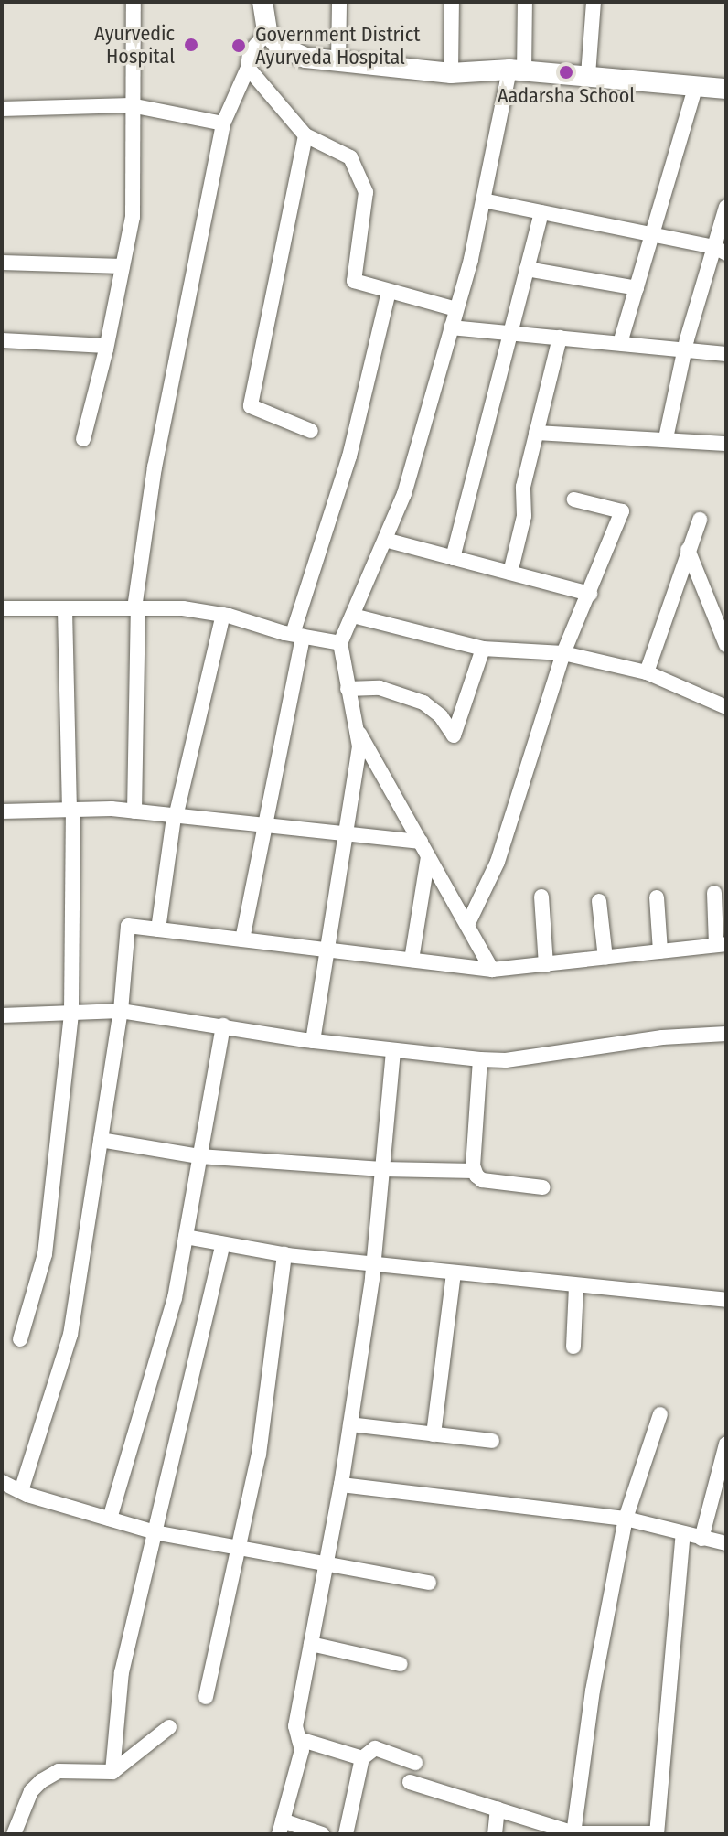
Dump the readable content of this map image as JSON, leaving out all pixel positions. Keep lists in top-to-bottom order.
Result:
{
  "places": ["Ayurvedic Hospital", "Government District Ayurveda Hospital", "Aadarsha School"]
}
